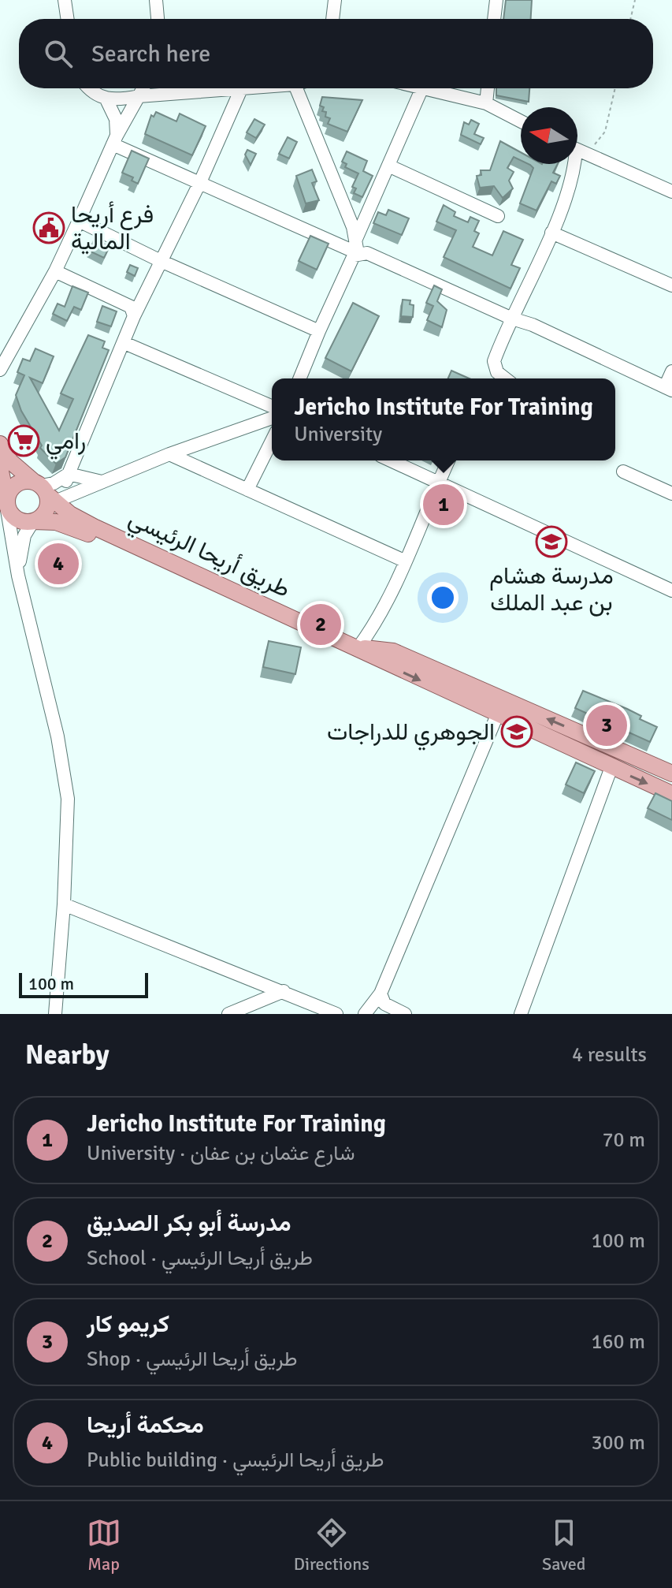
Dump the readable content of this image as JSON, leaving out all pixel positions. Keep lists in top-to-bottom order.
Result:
{
  "streets": {
    "main road": ["طريق أريحا الرئيسي"]
  },
  "places": {
    "public building": ["فرع أريحا المالية"],
    "supermarket": ["رامي"],
    "school or university": ["مدرسة هشام بن عبد الملك", "الجوهري للدراجات"]
  },
  "scale_bar": "100 m",
  "north": "left",
  "page": {
    "search": "Search here",
    "popup": ["Jericho Institute For Training", "University"],
    "pins": [
      "1",
      "4",
      "2",
      "3"
    ],
    "scale": "100 m",
    "heading": ["Nearby", "4 results"],
    "list": [
      {
        "mark": "1",
        "name": "Jericho Institute For Training",
        "note": "University · شارع عثمان بن عفان",
        "value": "70 m"
      },
      {
        "mark": "2",
        "name": "مدرسة أبو بكر الصديق",
        "note": "School · طريق أريحا الرئيسي",
        "value": "100 m"
      },
      {
        "mark": "3",
        "name": "كريمو كار",
        "note": "Shop · طريق أريحا الرئيسي",
        "value": "160 m"
      },
      {
        "mark": "4",
        "name": "محكمة أريحا",
        "note": "Public building · طريق أريحا الرئيسي",
        "value": "300 m"
      }
    ],
    "nav": ["Map", "Directions", "Saved"]
  }
}
